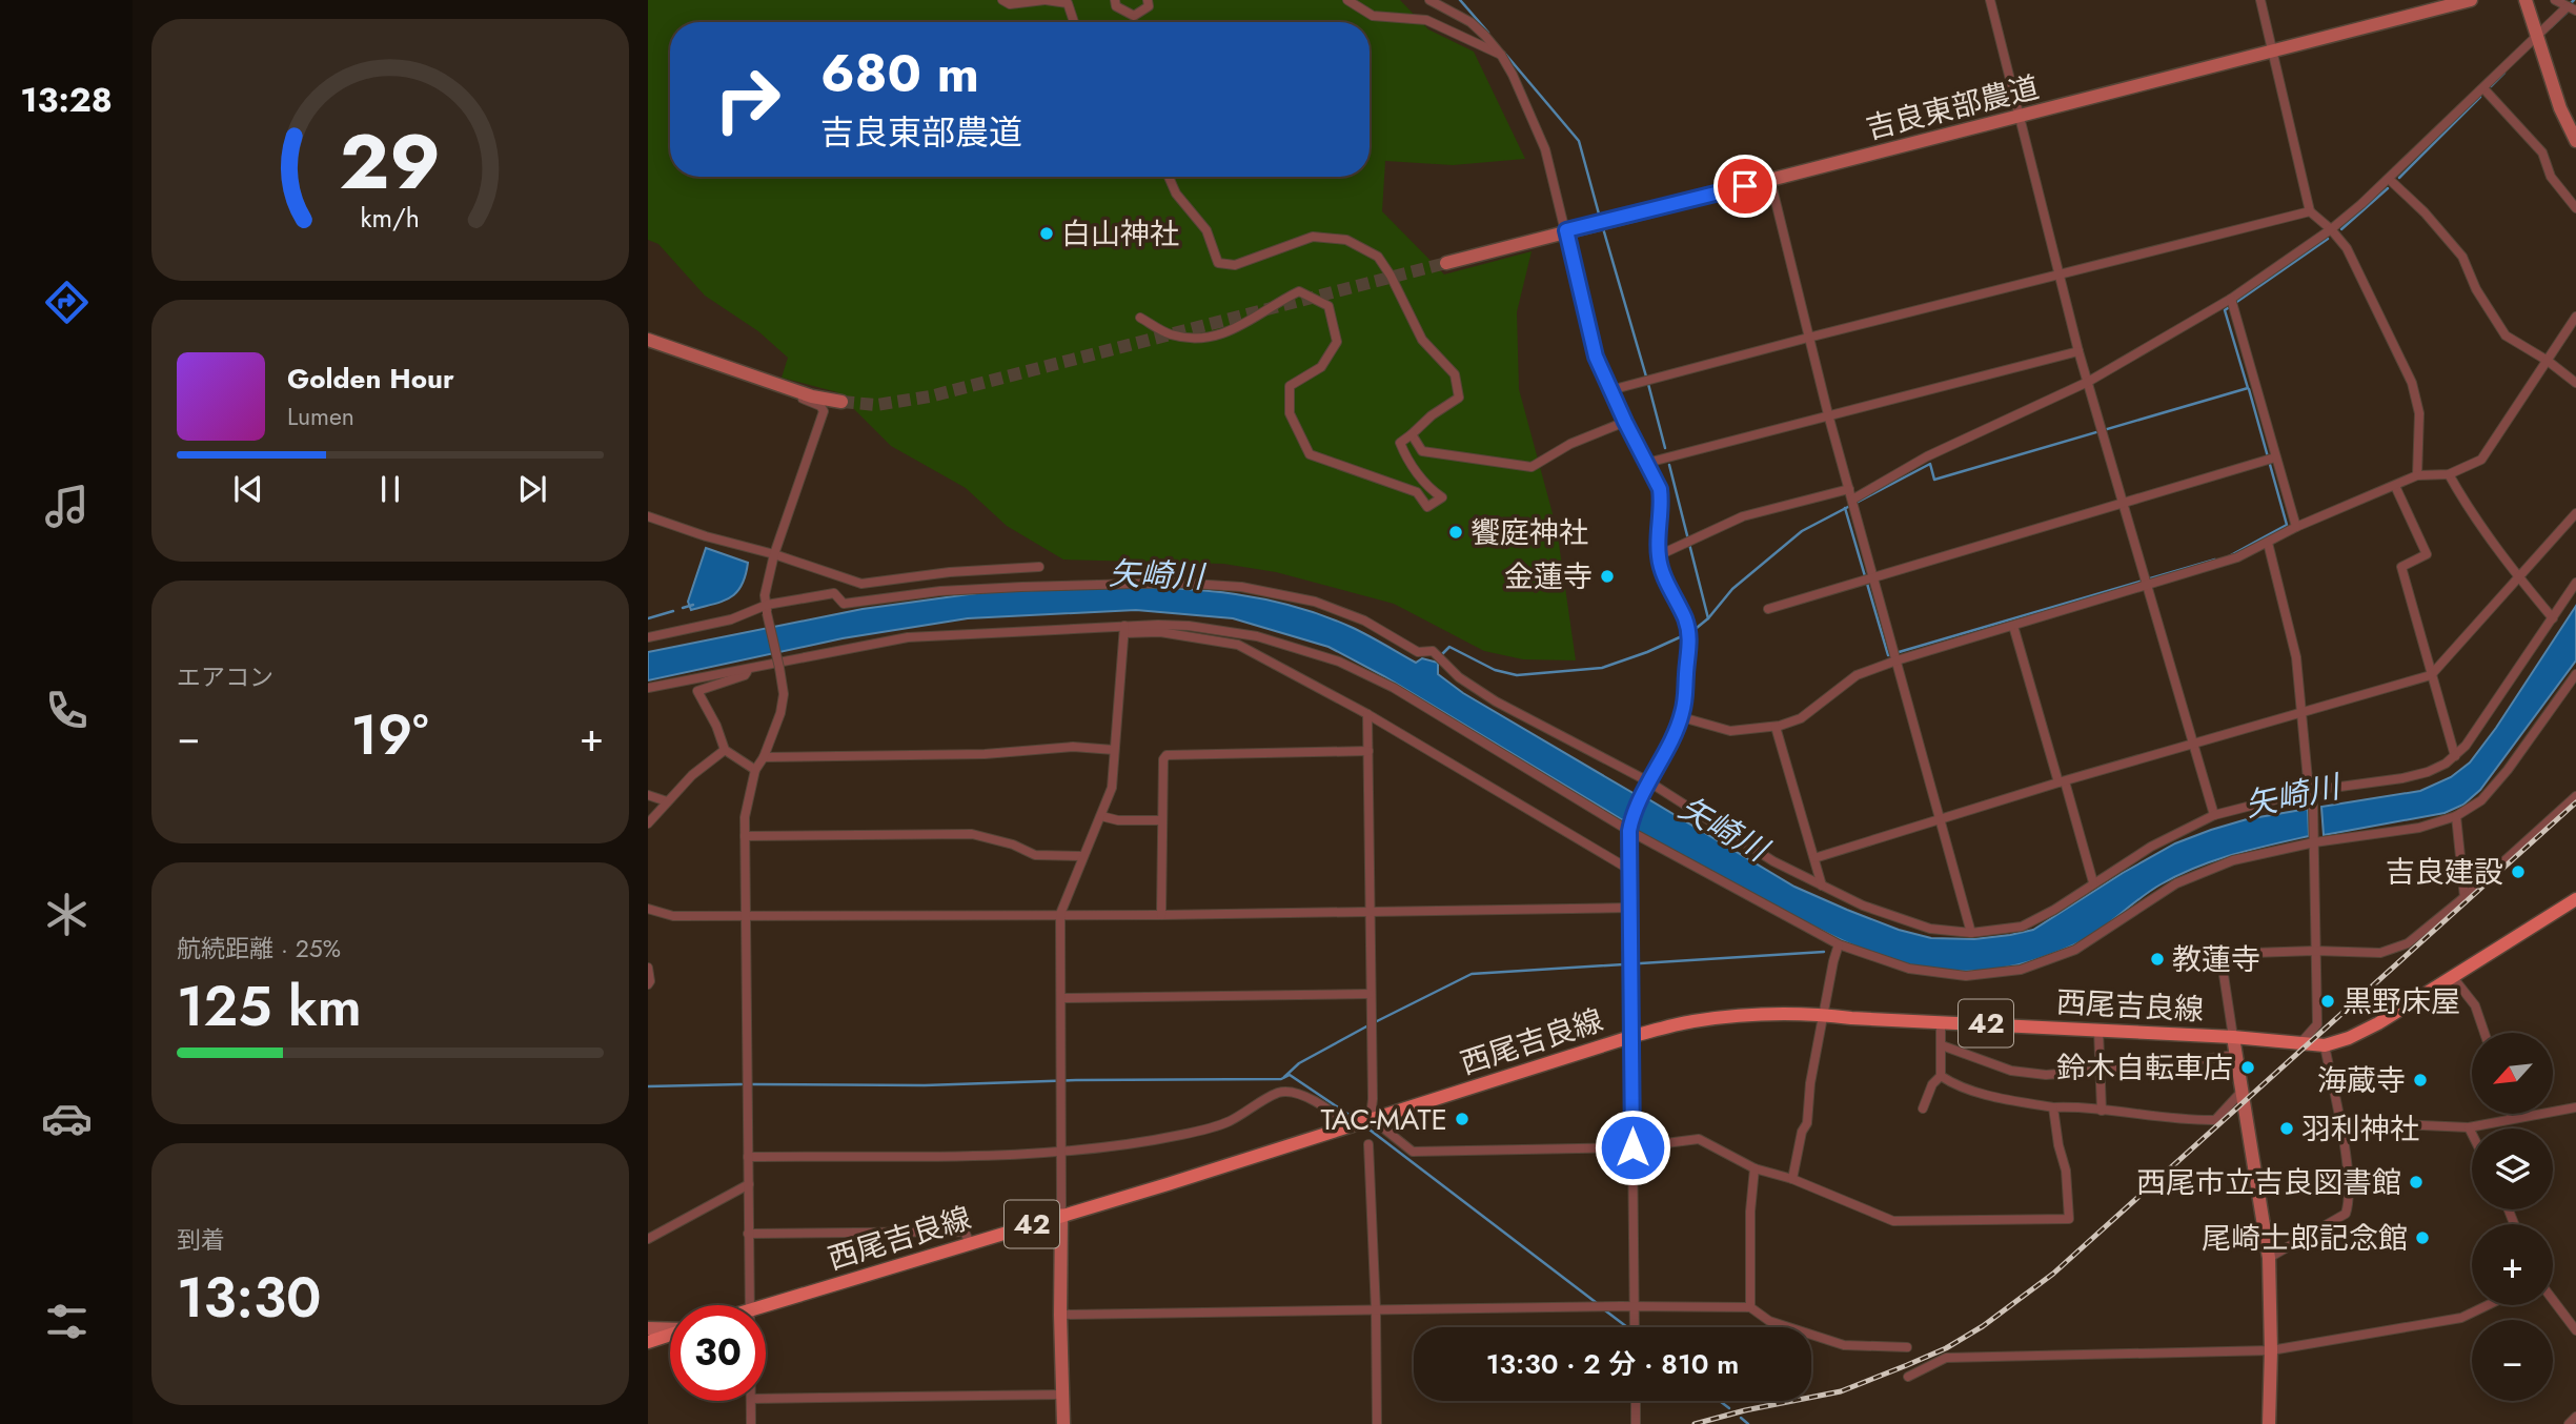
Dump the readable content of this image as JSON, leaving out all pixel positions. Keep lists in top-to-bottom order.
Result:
{
  "streets": {
    "main road": ["西尾吉良線", "42"],
    "street": ["吉良東部農道"]
  },
  "water": ["矢崎川"],
  "places": [
    "白山神社",
    "饗庭神社",
    "金蓮寺",
    "吉良建設",
    "教蓮寺",
    "黒野床屋",
    "鈴木自転車店",
    "海蔵寺",
    "TAC-MATE",
    "羽利神社",
    "西尾市立吉良図書館",
    "尾崎士郎記念館"
  ],
  "north": "bottom left",
  "page": {
    "tabs": "13:28",
    "turn": ["680 m", "吉良東部農道"],
    "song": ["Golden Hour", "Lumen"],
    "tile": [
      "エアコン",
      ["航続距離 · 25%", "125 km"],
      ["到着", "13:30"]
    ],
    "heat": ["−", "19°", "+"],
    "map_buttons": ["+", "−"],
    "limit": "30",
    "trip": "13:30 · 2 分 · 810 m",
    "gauge": ["29", "km/h"]
  }
}
